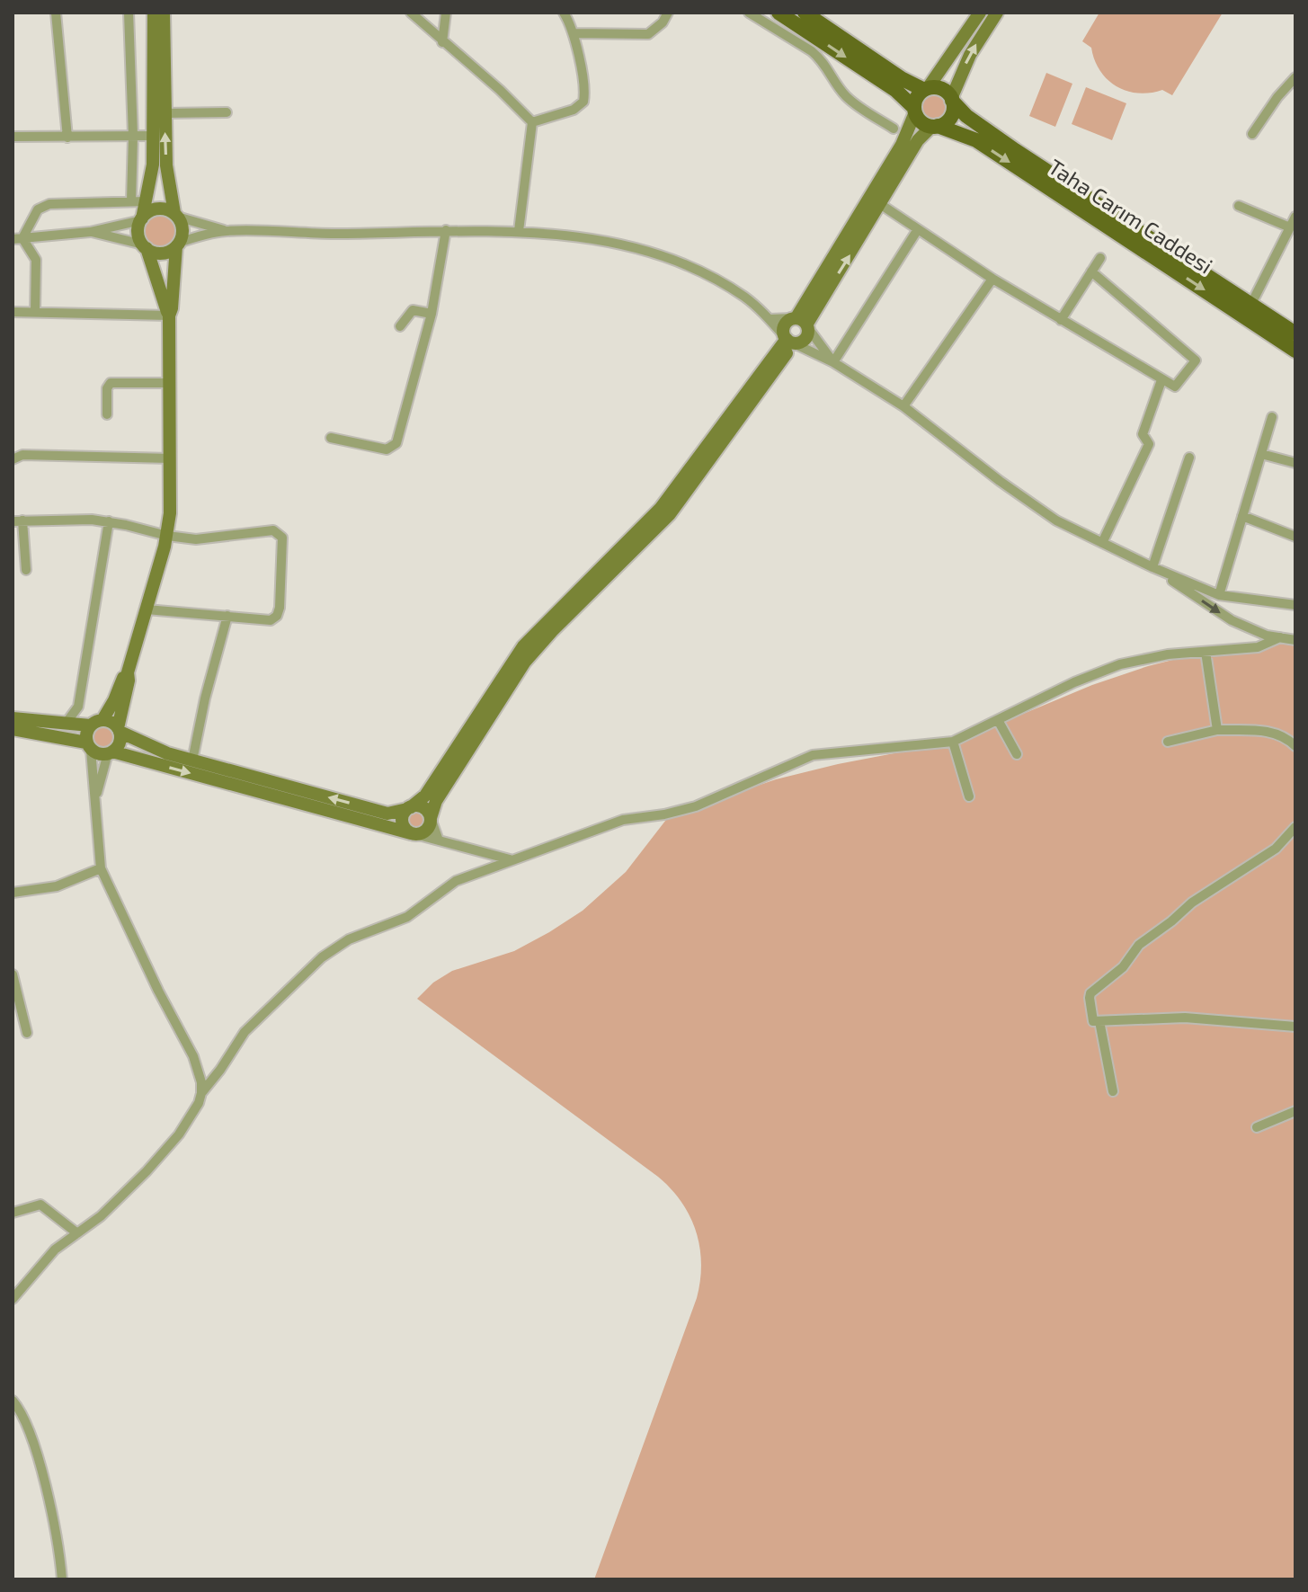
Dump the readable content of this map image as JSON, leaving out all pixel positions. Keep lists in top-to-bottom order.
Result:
{
  "streets": {
    "main road": ["Taha Carım Caddesi"]
  }
}
